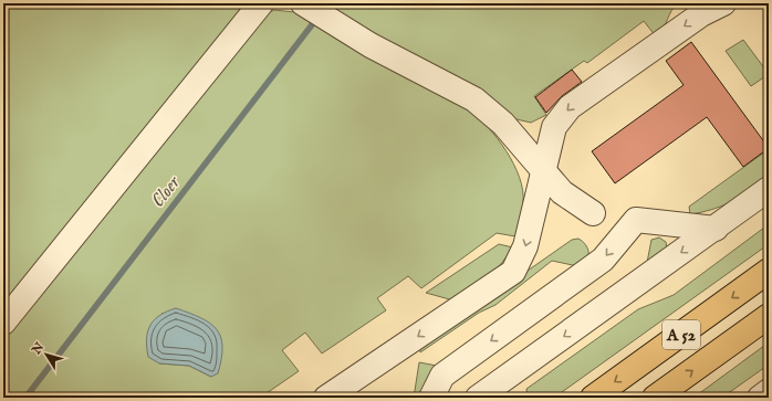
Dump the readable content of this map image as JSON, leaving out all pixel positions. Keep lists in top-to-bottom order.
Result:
{
  "streets": {
    "highway": ["A 52"]
  },
  "water": ["Cloer"],
  "north": "top left"
}
